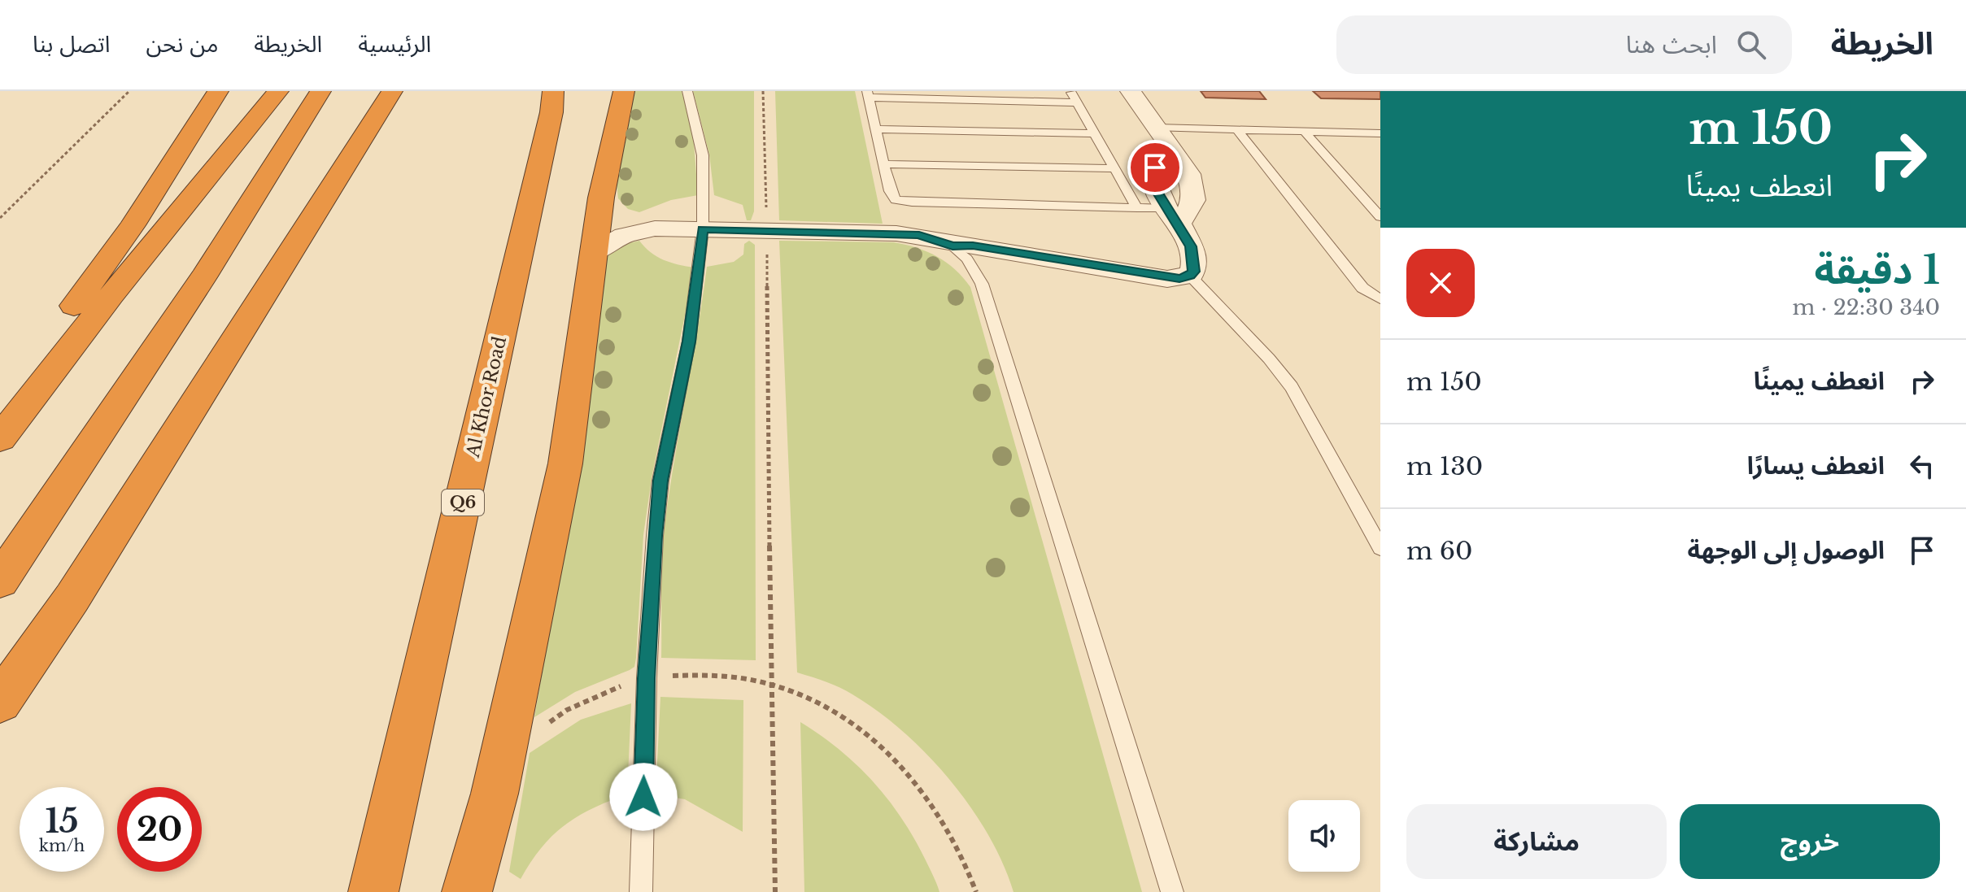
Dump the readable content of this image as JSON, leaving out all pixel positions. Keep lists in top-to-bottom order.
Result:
{
  "streets": {
    "highway": ["Al Khor Road", "Q6"]
  },
  "page": {
    "header": "الخريطة",
    "search": "ابحث هنا",
    "nav": [
      "الرئيسية",
      "الخريطة",
      "من نحن",
      "اتصل بنا"
    ],
    "turn": ["150 m", "انعطف يمينًا"],
    "heading": ["1 دقيقة", "340 m · 22:30"],
    "list": [
      {
        "name": "انعطف يمينًا",
        "value": "150 m"
      },
      {
        "name": "انعطف يسارًا",
        "value": "130 m"
      },
      {
        "name": "الوصول إلى الوجهة",
        "value": "60 m"
      }
    ],
    "speed": "15 km/h",
    "limit": "20",
    "buttons": ["خروج", "مشاركة"]
  }
}
